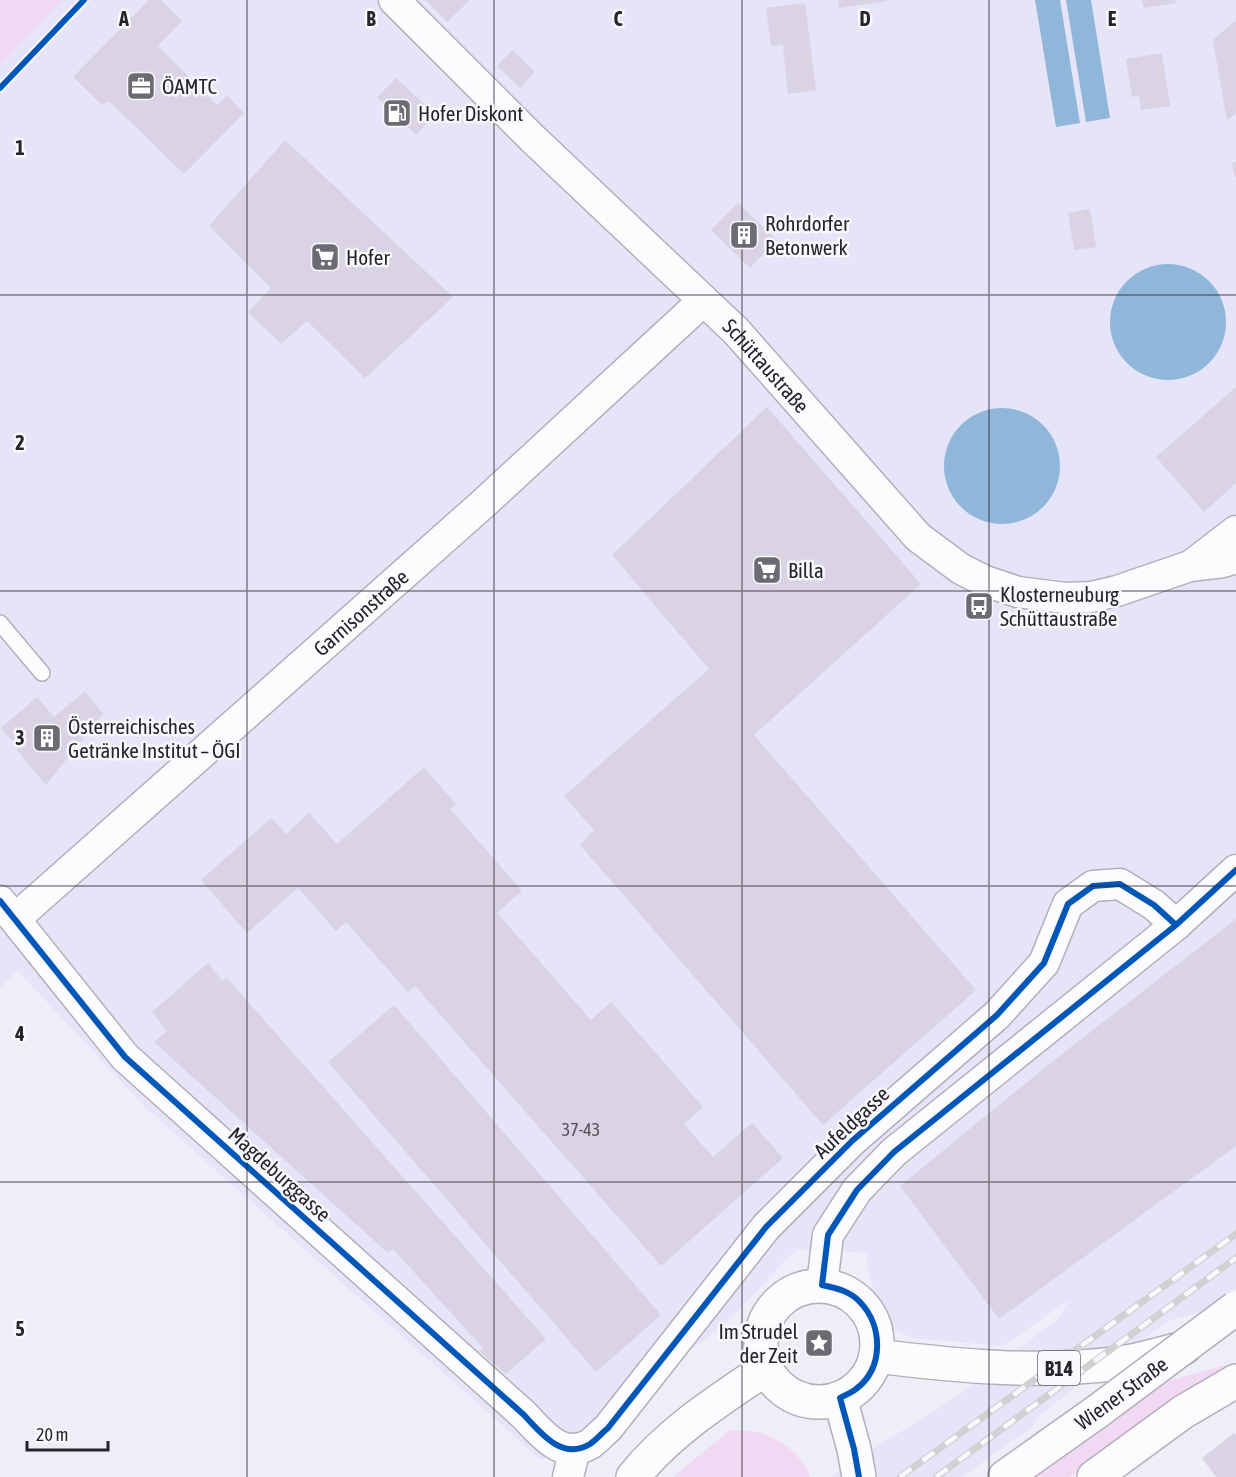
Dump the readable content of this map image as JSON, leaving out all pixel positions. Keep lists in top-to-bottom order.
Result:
{
  "streets": {
    "main road": ["B14", "Wiener Straße"],
    "street": [
      "Schüttaustraße",
      "Garnisonstraße",
      "Aufeldgasse",
      "Magdeburggasse"
    ]
  },
  "crossings": [
    ["Schüttaustraße", "Garnisonstraße"],
    ["Garnisonstraße", "Magdeburggasse"],
    ["Aufeldgasse", "Magdeburggasse"]
  ],
  "places": {
    "office": ["ÖAMTC"],
    "fuel station": ["Hofer Diskont"],
    "building": ["Rohrdorfer Betonwerk", "Österreichisches Getränke Institut – ÖGI"],
    "supermarket": ["Hofer", "Billa"],
    "bus stop": ["Klosterneuburg Schüttaustraße"],
    "place": ["Im Strudel der Zeit"]
  },
  "house_numbers": ["37-43"],
  "scale_bar": "20 m",
  "grid": {
    "columns": [
      "A",
      "B",
      "C",
      "D",
      "E"
    ],
    "rows": [
      "1",
      "2",
      "3",
      "4",
      "5"
    ]
  }
}
